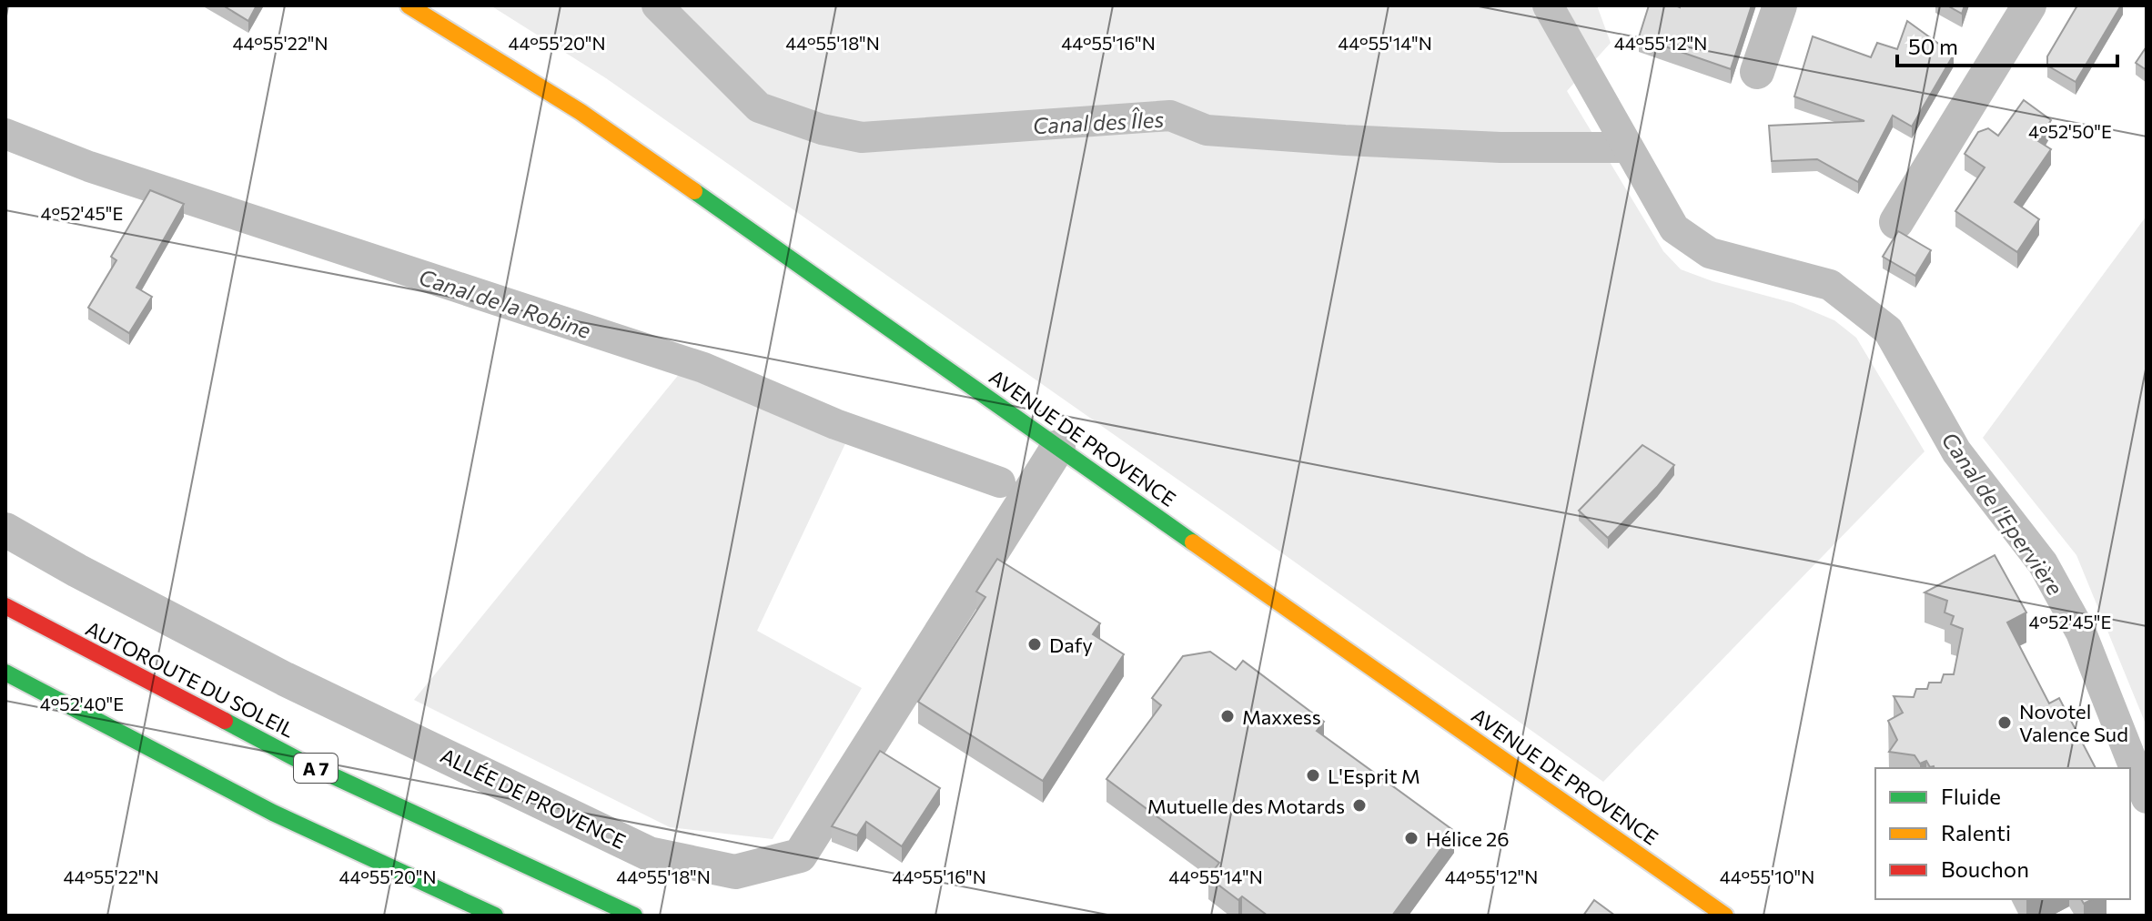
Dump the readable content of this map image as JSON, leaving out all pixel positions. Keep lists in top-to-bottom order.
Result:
{
  "streets": {
    "main road": ["AVENUE DE PROVENCE", "AUTOROUTE DU SOLEIL", "A 7"],
    "street": ["ALLÉE DE PROVENCE"]
  },
  "crossings": [
    ["AVENUE DE PROVENCE", "ALLÉE DE PROVENCE"]
  ],
  "water": ["Canal des Îles", "Canal de la Robine", "Canal de l'Epervière"],
  "places": [
    "Dafy",
    "Maxxess",
    "Novotel Valence Sud",
    "L'Esprit M",
    "Mutuelle des Motards",
    "Hélice 26"
  ],
  "legend": ["Fluide", "Ralenti", "Bouchon"],
  "scale_bar": "50 m",
  "coordinates": [
    "44°55'22\"N",
    "44°55'20\"N",
    "44°55'18\"N",
    "44°55'16\"N",
    "44°55'14\"N",
    "44°55'12\"N",
    "4°52'50\"E",
    "4°52'45\"E",
    "4°52'40\"E",
    "44°55'10\"N"
  ]
}
